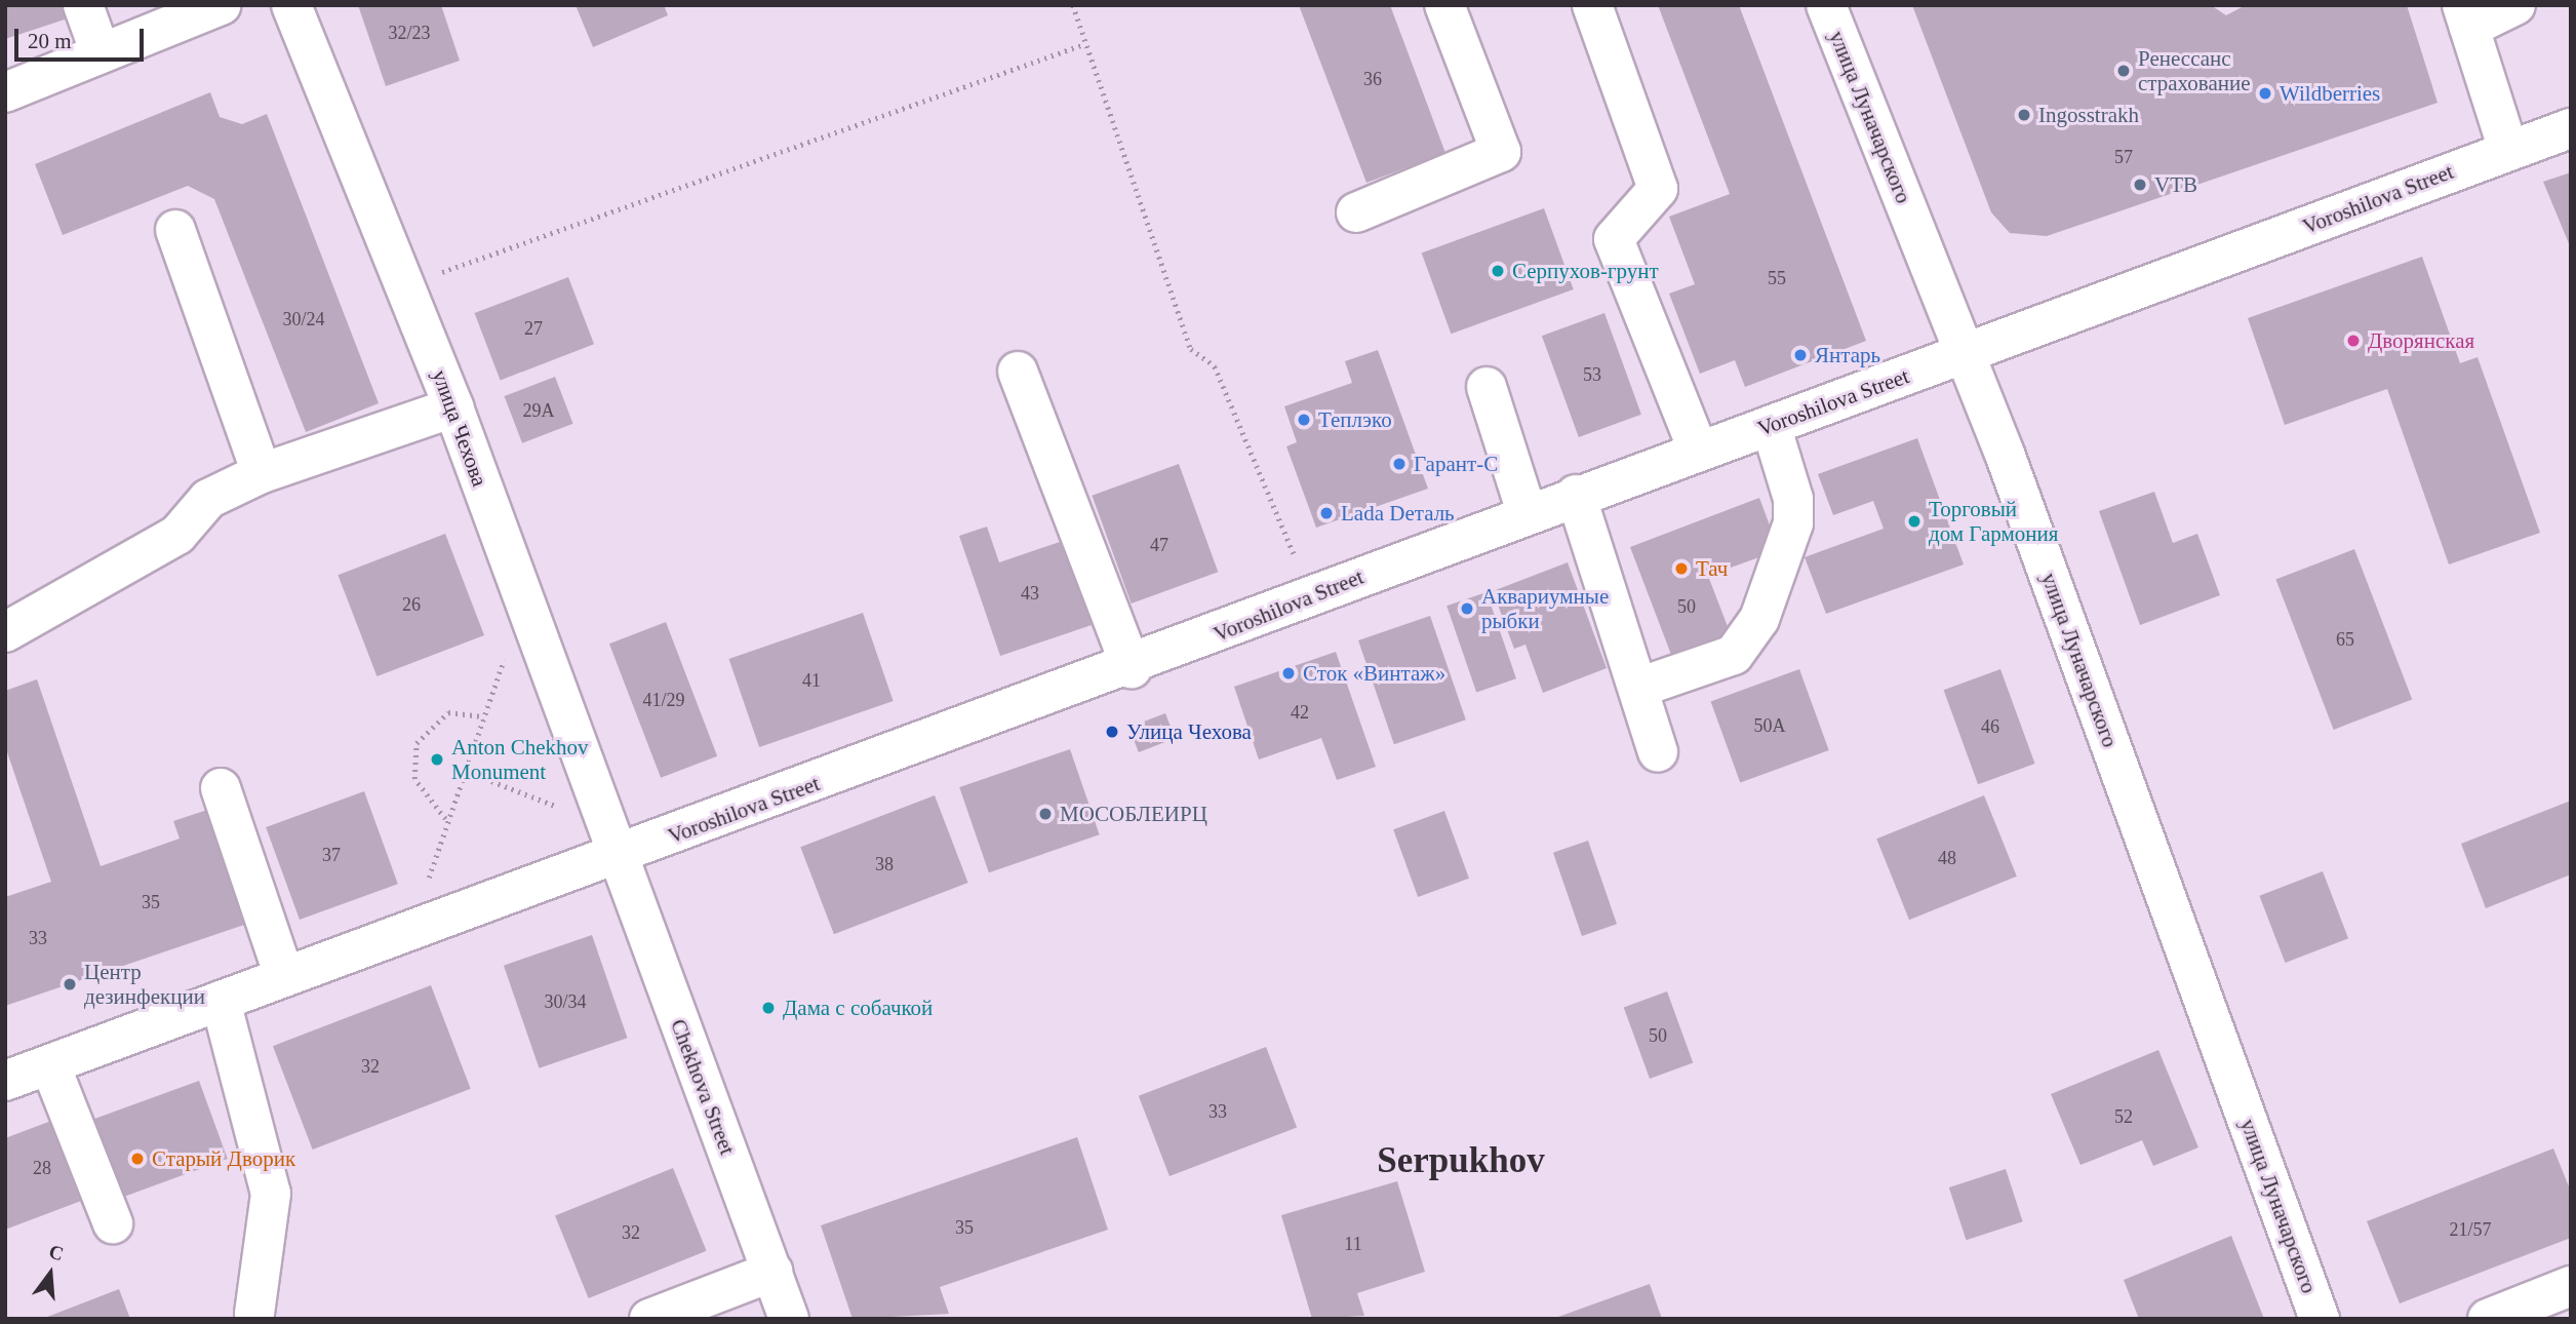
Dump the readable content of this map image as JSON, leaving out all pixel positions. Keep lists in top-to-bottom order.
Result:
{
  "streets": {
    "street": [
      "улица Луначарского",
      "Voroshilova Street",
      "улица Чехова",
      "Chekhova Street"
    ]
  },
  "crossings": [
    ["улица Луначарского", "Voroshilova Street"],
    ["Voroshilova Street", "улица Чехова"],
    ["Voroshilova Street", "Chekhova Street"],
    ["улица Чехова", "Chekhova Street"]
  ],
  "districts": ["Serpukhov"],
  "places": [
    "Ренессанс страхование",
    "Wildberries",
    "Ingosstrakh",
    "VTB",
    "Серпухов-грунт",
    "Дворянская",
    "Янтарь",
    "Теплэко",
    "Гарант-С",
    "Lada Dеталь",
    "Торговый дом Гармония",
    "Тач",
    "Аквариумные рыбки",
    "Сток «Винтаж»",
    "Улица Чехова",
    "Anton Chekhov Monument",
    "МОСОБЛЕИРЦ",
    "Центр дезинфекции",
    "Дама с собачкой",
    "Старый Дворик"
  ],
  "house_numbers": [
    "32/23",
    "36",
    "57",
    "55",
    "30/24",
    "27",
    "53",
    "29А",
    "47",
    "43",
    "26",
    "50",
    "65",
    "41",
    "41/29",
    "42",
    "50А",
    "46",
    "37",
    "48",
    "38",
    "35",
    "33",
    "30/34",
    "50",
    "32",
    "33",
    "52",
    "28",
    "35",
    "21/57",
    "32",
    "11"
  ],
  "scale_bar": "20 m",
  "north": "top"
}
